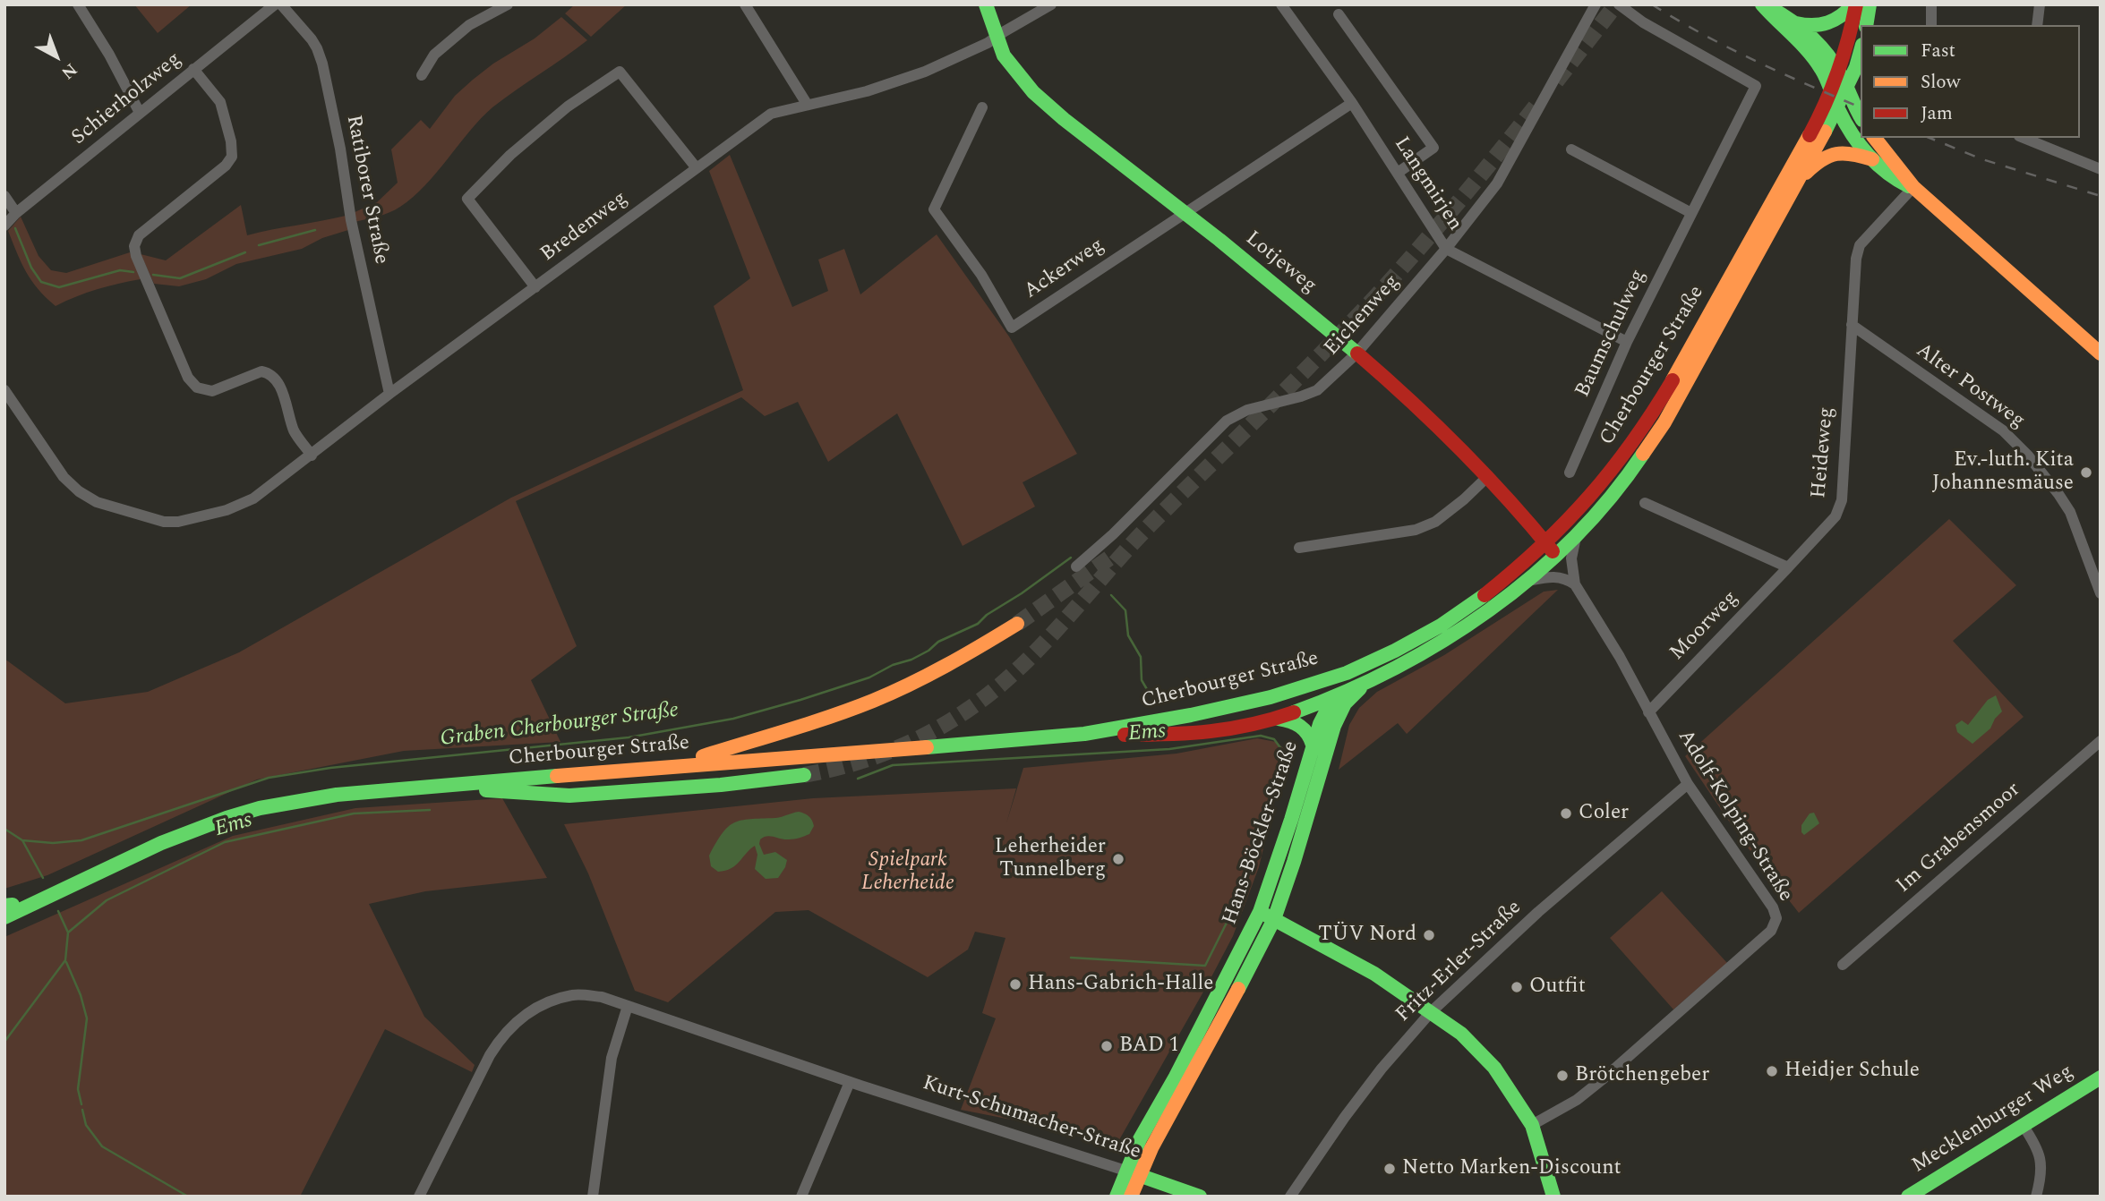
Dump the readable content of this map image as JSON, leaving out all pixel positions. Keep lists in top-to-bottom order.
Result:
{
  "streets": {
    "main road": [
      "Lotjeweg",
      "Cherbourger Straße",
      "Hans-Böckler-Straße",
      "Kurt-Schumacher-Straße",
      "Mecklenburger Weg"
    ],
    "street": [
      "Schierholzweg",
      "Langmirjen",
      "Ratiborer Straße",
      "Bredenweg",
      "Ackerweg",
      "Eichenweg",
      "Baumschulweg",
      "Alter Postweg",
      "Heideweg",
      "Moorweg",
      "Adolf-Kolping-Straße",
      "Im Grabensmoor",
      "Fritz-Erler-Straße"
    ]
  },
  "crossings": [
    ["Langmirjen", "Ackerweg"],
    ["Langmirjen", "Eichenweg"],
    ["Langmirjen", "Baumschulweg"],
    ["Ratiborer Straße", "Bredenweg"],
    ["Bredenweg", "Lotjeweg"],
    ["Lotjeweg", "Ackerweg"],
    ["Lotjeweg", "Eichenweg"],
    ["Lotjeweg", "Cherbourger Straße"],
    ["Cherbourger Straße", "Adolf-Kolping-Straße"],
    ["Cherbourger Straße", "Hans-Böckler-Straße"],
    ["Alter Postweg", "Heideweg"],
    ["Heideweg", "Moorweg"],
    ["Moorweg", "Adolf-Kolping-Straße"],
    ["Adolf-Kolping-Straße", "Fritz-Erler-Straße"],
    ["Hans-Böckler-Straße", "Kurt-Schumacher-Straße"]
  ],
  "water": ["Graben Cherbourger Straße", "Ems"],
  "parks": ["Spielpark Leherheide"],
  "places": [
    "Ev.-luth. Kita Johannesmäuse",
    "Coler",
    "Leherheider Tunnelberg",
    "TÜV Nord",
    "Hans-Gabrich-Halle",
    "Outfit",
    "BAD 1",
    "Heidjer Schule",
    "Brötchengeber",
    "Netto Marken-Discount"
  ],
  "legend": ["Fast", "Slow", "Jam"],
  "north": "bottom right"
}
